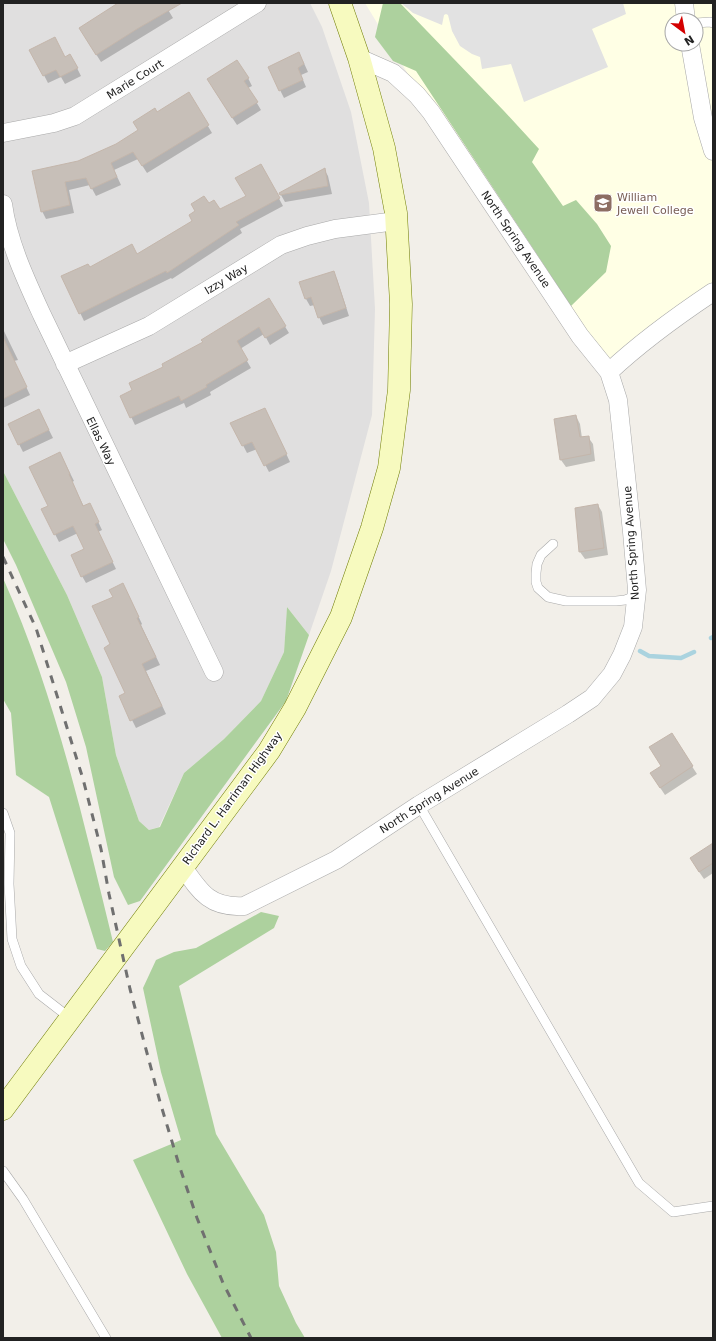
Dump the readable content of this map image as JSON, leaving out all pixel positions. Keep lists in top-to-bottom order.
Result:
{
  "streets": {
    "main road": ["Richard L. Harriman Highway"],
    "street": [
      "Marie Court",
      "North Spring Avenue",
      "Izzy Way",
      "Ellas Way"
    ]
  },
  "crossings": [
    ["North Spring Avenue", "Richard L. Harriman Highway"],
    ["Izzy Way", "Ellas Way"],
    ["Izzy Way", "Richard L. Harriman Highway"]
  ],
  "places": {
    "school or university": ["William Jewell College"]
  },
  "north": "bottom right"
}
